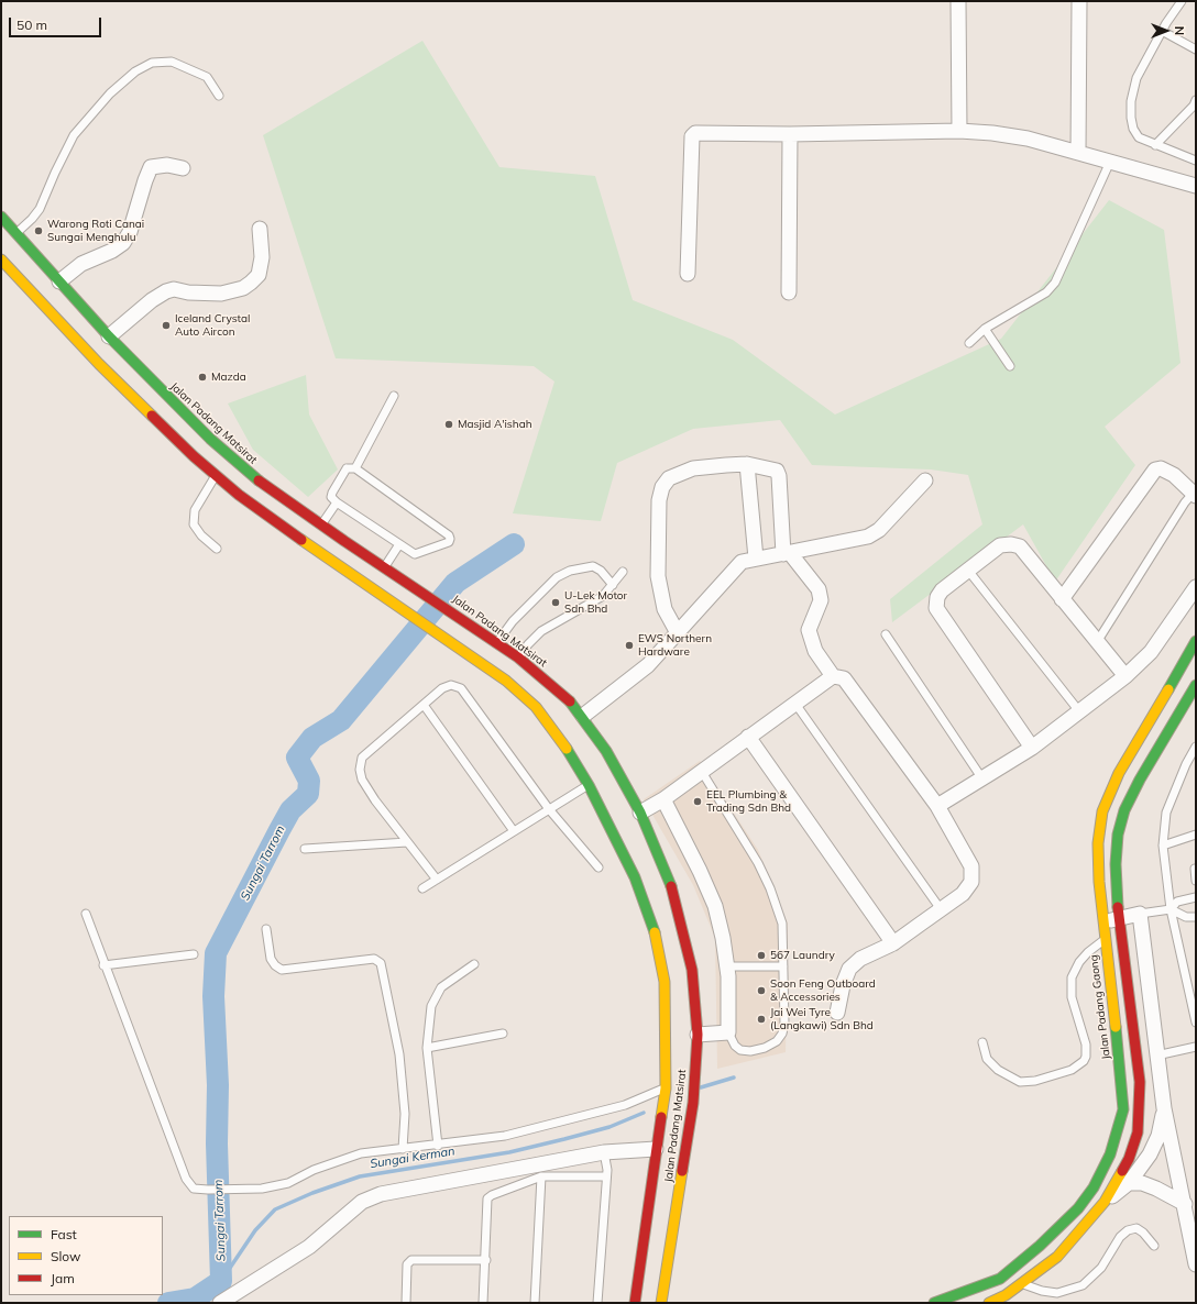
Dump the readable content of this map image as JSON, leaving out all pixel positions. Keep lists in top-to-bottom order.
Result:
{
  "streets": {
    "main road": ["Jalan Padang Matsirat", "Jalan Padang Gaong"]
  },
  "water": ["Sungai Tarrom", "Sungai Kerman"],
  "places": [
    "Warong Roti Canai Sungai Menghulu",
    "Iceland Crystal Auto Aircon",
    "Mazda",
    "Masjid A'ishah",
    "U-Lek Motor Sdn Bhd",
    "EWS Northern Hardware",
    "EEL Plumbing & Trading Sdn Bhd",
    "567 Laundry",
    "Soon Feng Outboard & Accessories",
    "Jai Wei Tyre (Langkawi) Sdn Bhd"
  ],
  "legend": ["Fast", "Slow", "Jam"],
  "scale_bar": "50 m",
  "north": "right"
}
